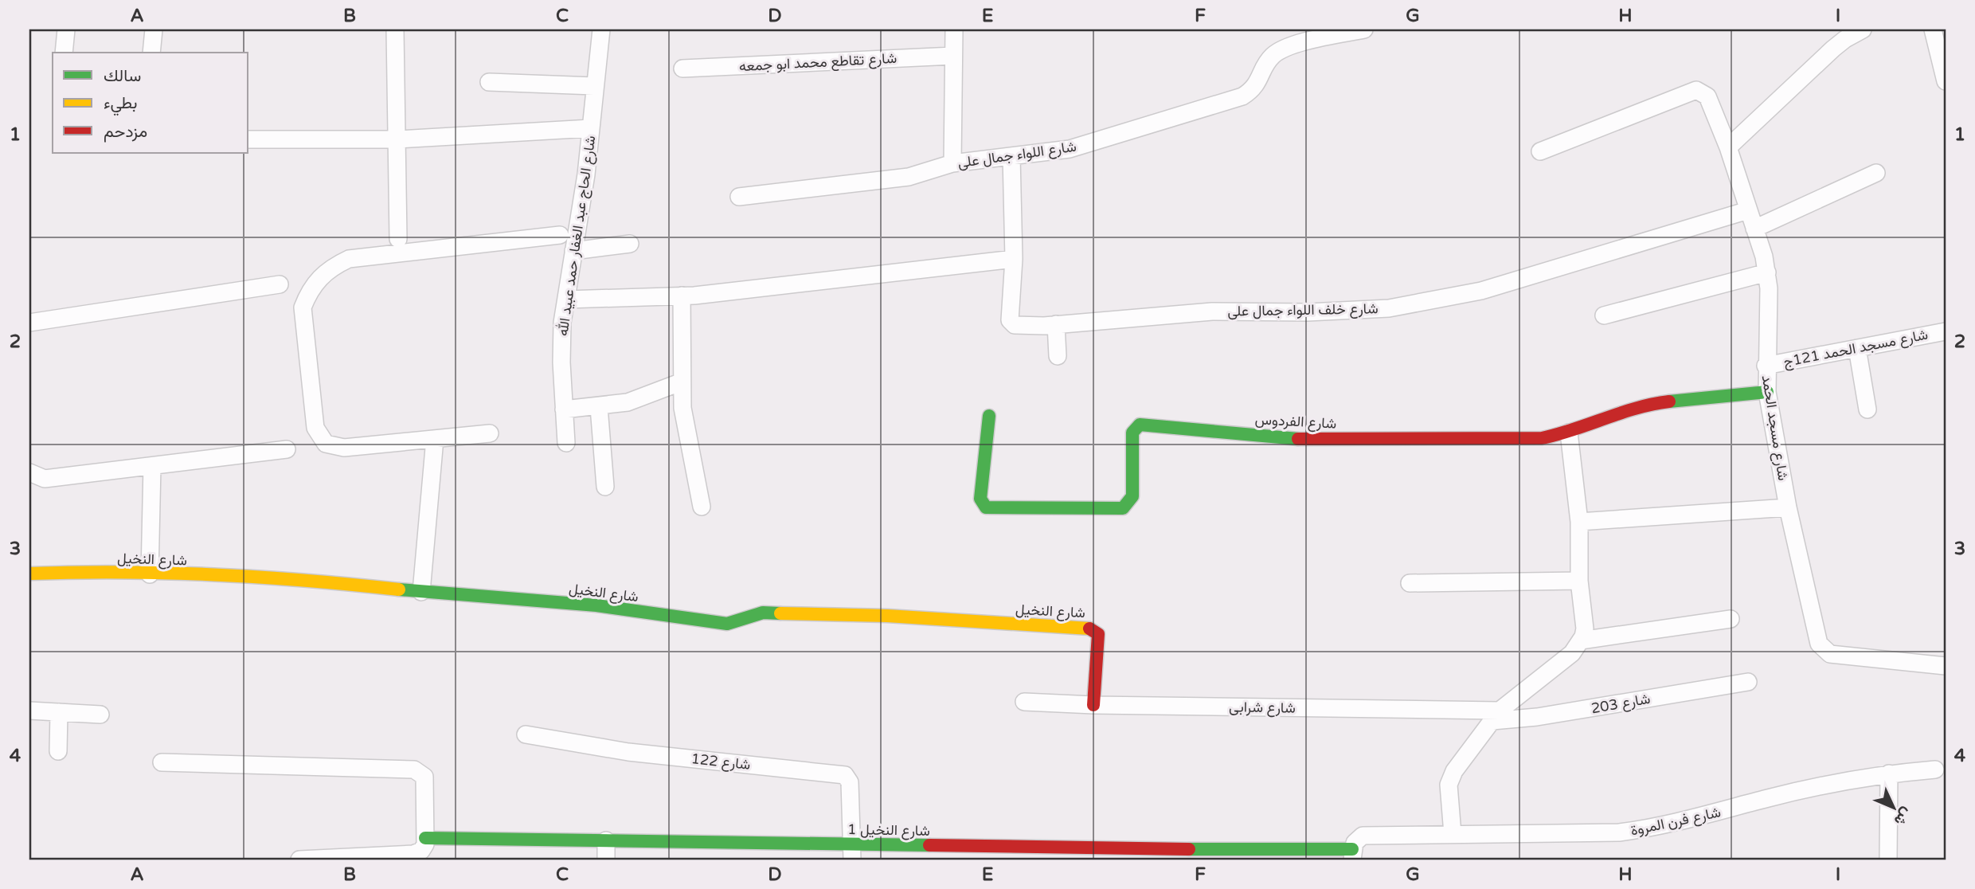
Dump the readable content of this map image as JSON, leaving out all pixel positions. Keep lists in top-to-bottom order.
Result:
{
  "streets": {
    "street": [
      "شارع تقاطع محمد ابو جمعه",
      "شارع اللواء جمال على",
      "شارع الحاج عبد الغفار حمد عبيد الله",
      "شارع خلف اللواء جمال على",
      "شارع مسجد الحمد 121ج",
      "شارع الفردوس",
      "شارع مسجد الحمد",
      "شارع النخيل",
      "شارع 203",
      "شارع شرابى",
      "شارع 122",
      "شارع فرن المروة",
      "شارع النخيل 1"
    ]
  },
  "crossings": [
    ["شارع اللواء جمال على", "شارع خلف اللواء جمال على"],
    ["شارع خلف اللواء جمال على", "شارع مسجد الحمد"],
    ["شارع مسجد الحمد 121ج", "شارع مسجد الحمد"],
    ["شارع الفردوس", "شارع مسجد الحمد"],
    ["شارع النخيل", "شارع شرابى"],
    ["شارع 203", "شارع شرابى"],
    ["شارع 122", "شارع النخيل 1"],
    ["شارع فرن المروة", "شارع النخيل 1"]
  ],
  "legend": ["سالك", "بطيء", "مزدحم"],
  "north": "bottom right",
  "grid": {
    "columns": [
      "A",
      "B",
      "C",
      "D",
      "E",
      "F",
      "G",
      "H",
      "I"
    ],
    "rows": [
      "1",
      "2",
      "3",
      "4"
    ]
  }
}
